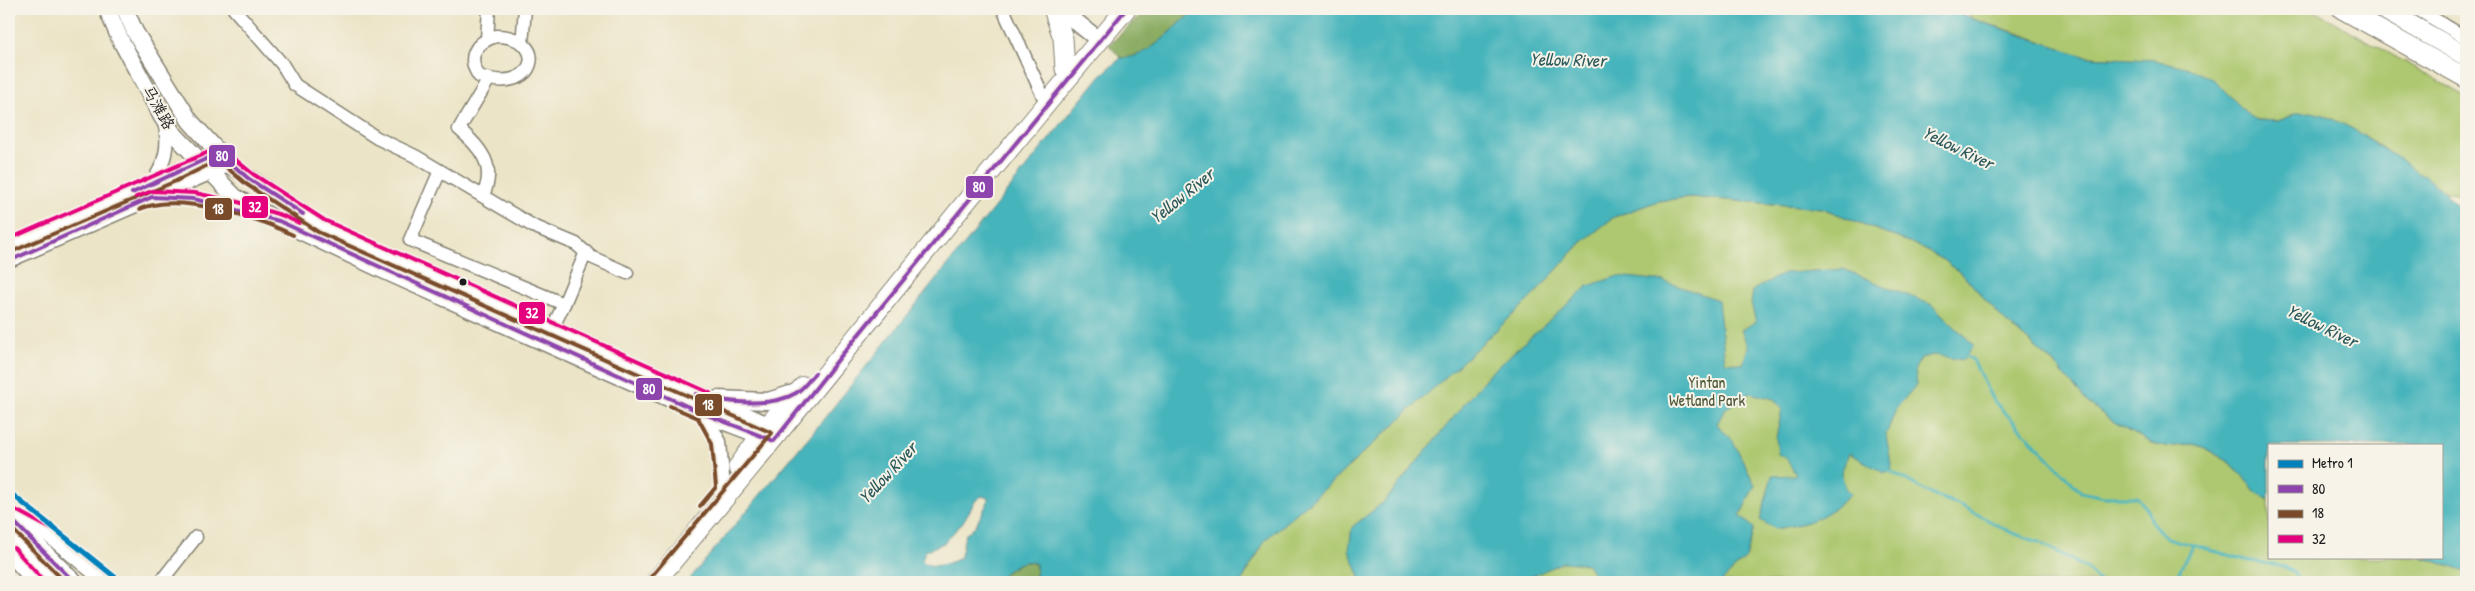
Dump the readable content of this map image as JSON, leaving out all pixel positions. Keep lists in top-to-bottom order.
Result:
{
  "streets": {
    "main road": ["马滩路"]
  },
  "water": ["Yellow River"],
  "parks": ["Yintan Wetland Park"],
  "lines": [
    "transit line 80",
    "transit line 32",
    "transit line 18",
    "metro line 1"
  ],
  "legend": [
    "Metro 1",
    "80",
    "18",
    "32"
  ]
}
